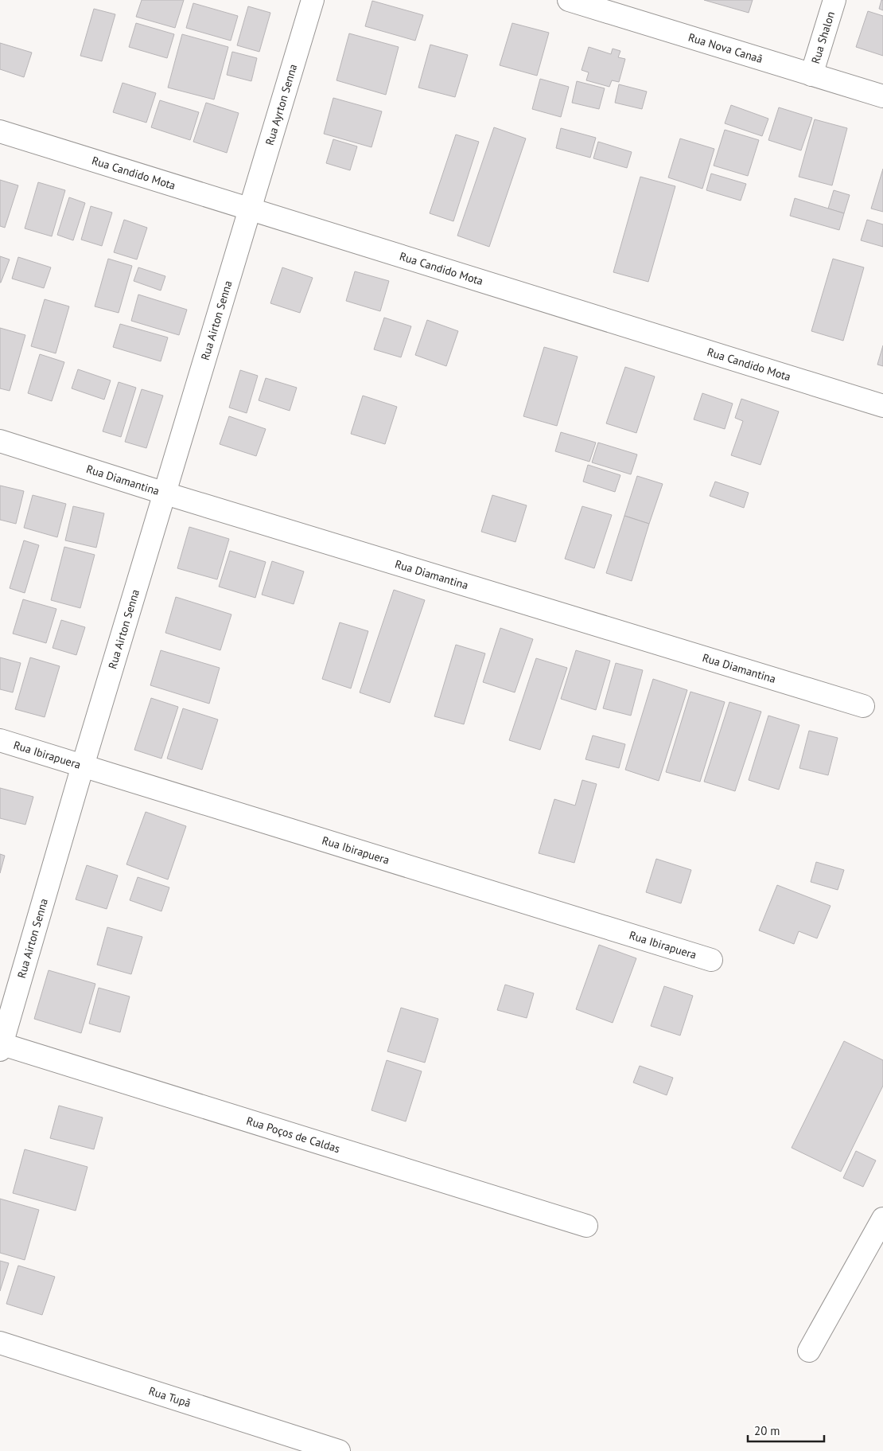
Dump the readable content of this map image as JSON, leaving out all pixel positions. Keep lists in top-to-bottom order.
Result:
{
  "streets": {
    "street": [
      "Rua Shalon",
      "Rua Nova Canaã",
      "Rua Ayrton Senna",
      "Rua Candido Mota",
      "Rua Airton Senna",
      "Rua Diamantina",
      "Rua Ibirapuera",
      "Rua Poços de Caldas",
      "Rua Tupã"
    ]
  },
  "crossings": [
    ["Rua Shalon", "Rua Nova Canaã"],
    ["Rua Ayrton Senna", "Rua Candido Mota"],
    ["Rua Ayrton Senna", "Rua Airton Senna"],
    ["Rua Candido Mota", "Rua Airton Senna"],
    ["Rua Airton Senna", "Rua Diamantina"],
    ["Rua Airton Senna", "Rua Ibirapuera"],
    ["Rua Airton Senna", "Rua Poços de Caldas"]
  ],
  "scale_bar": "20 m"
}
